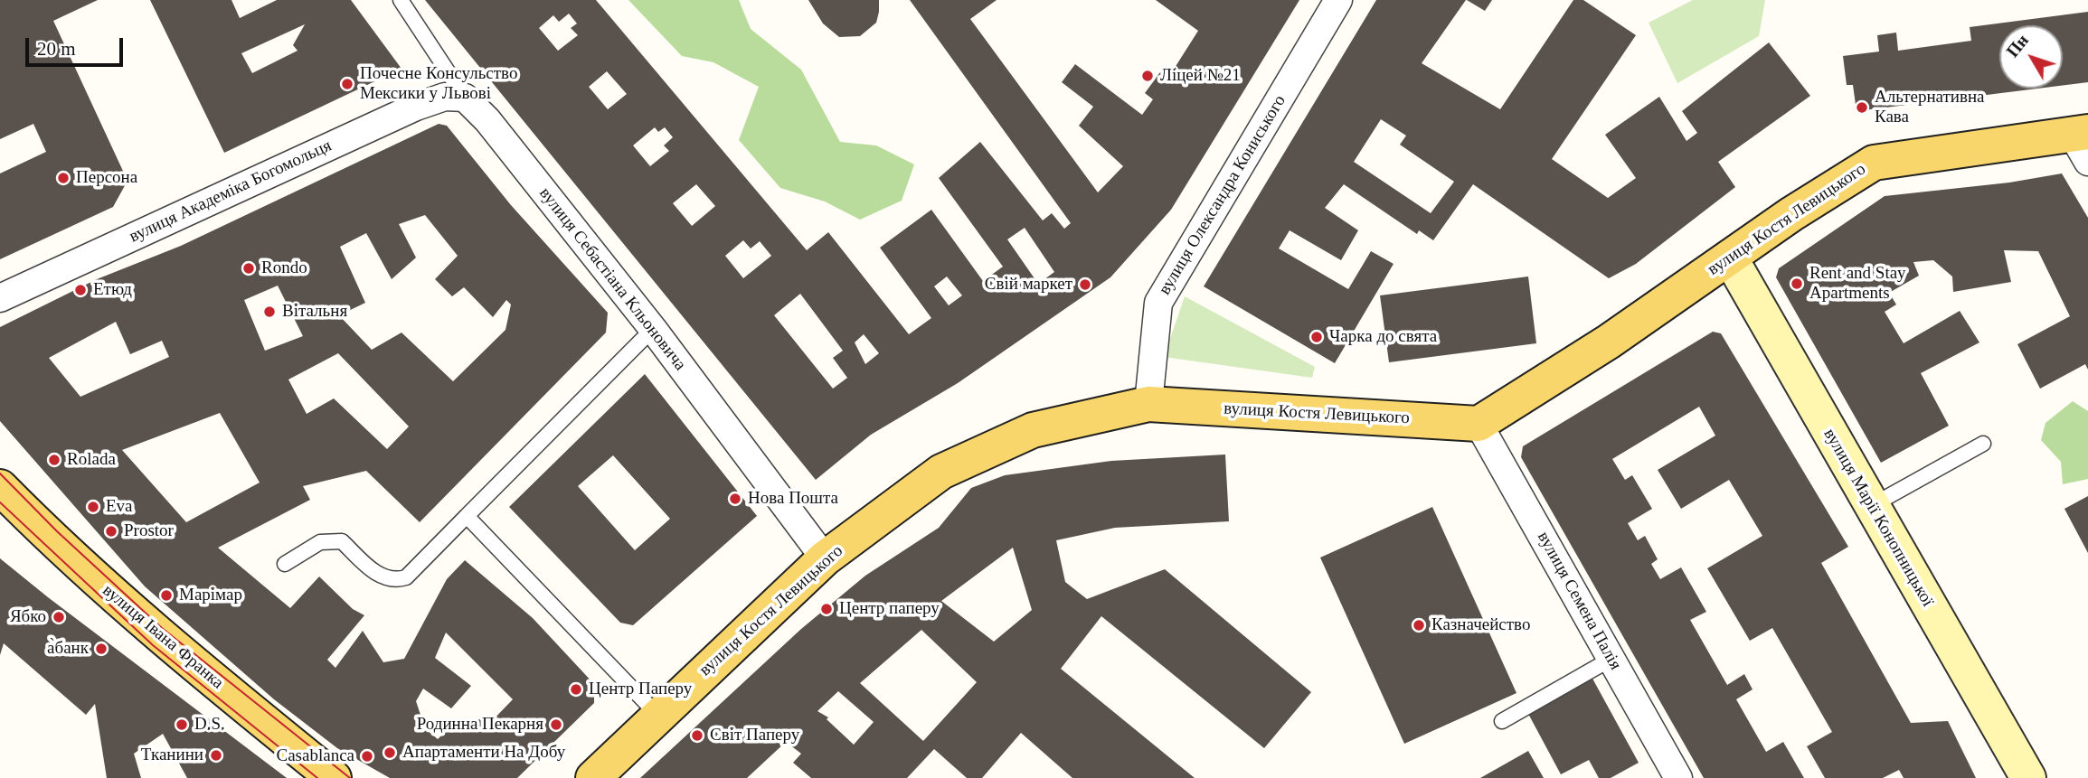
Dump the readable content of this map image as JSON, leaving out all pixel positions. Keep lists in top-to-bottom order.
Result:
{
  "streets": {
    "main road": ["вулиця Костя Левицького", "вулиця Івана Франка"],
    "street": [
      "вулиця Академіка Богомольця",
      "вулиця Олександра Кониського",
      "вулиця Себастіана Кльоновича",
      "вулиця Марії Конопницької",
      "вулиця Семена Палія"
    ]
  },
  "crossings": [
    ["вулиця Академіка Богомольця", "вулиця Себастіана Кльоновича"],
    ["вулиця Олександра Кониського", "вулиця Костя Левицького"],
    ["вулиця Костя Левицького", "вулиця Себастіана Кльоновича"],
    ["вулиця Костя Левицького", "вулиця Марії Конопницької"],
    ["вулиця Костя Левицького", "вулиця Семена Палія"]
  ],
  "places": [
    "Ліцей №21",
    "Почесне Консульство Мексики у Львові",
    "Альтернативна Кава",
    "Персона",
    "Rondo",
    "Rent and Stay Apartments",
    "Свiй маркет",
    "Етюд",
    "Вітальня",
    "Чарка до свята",
    "Rolada",
    "Нова Пошта",
    "Eva",
    "Prostor",
    "Марімар",
    "Центр паперу",
    "Ябко",
    "Казначейство",
    "а̀банк",
    "Центр Паперу",
    "D.S.",
    "Родинна Пекарня",
    "Світ Паперу",
    "Апартаменти На Добу",
    "Тканини",
    "Casablanca"
  ],
  "scale_bar": "20 m",
  "north": "top left"
}
